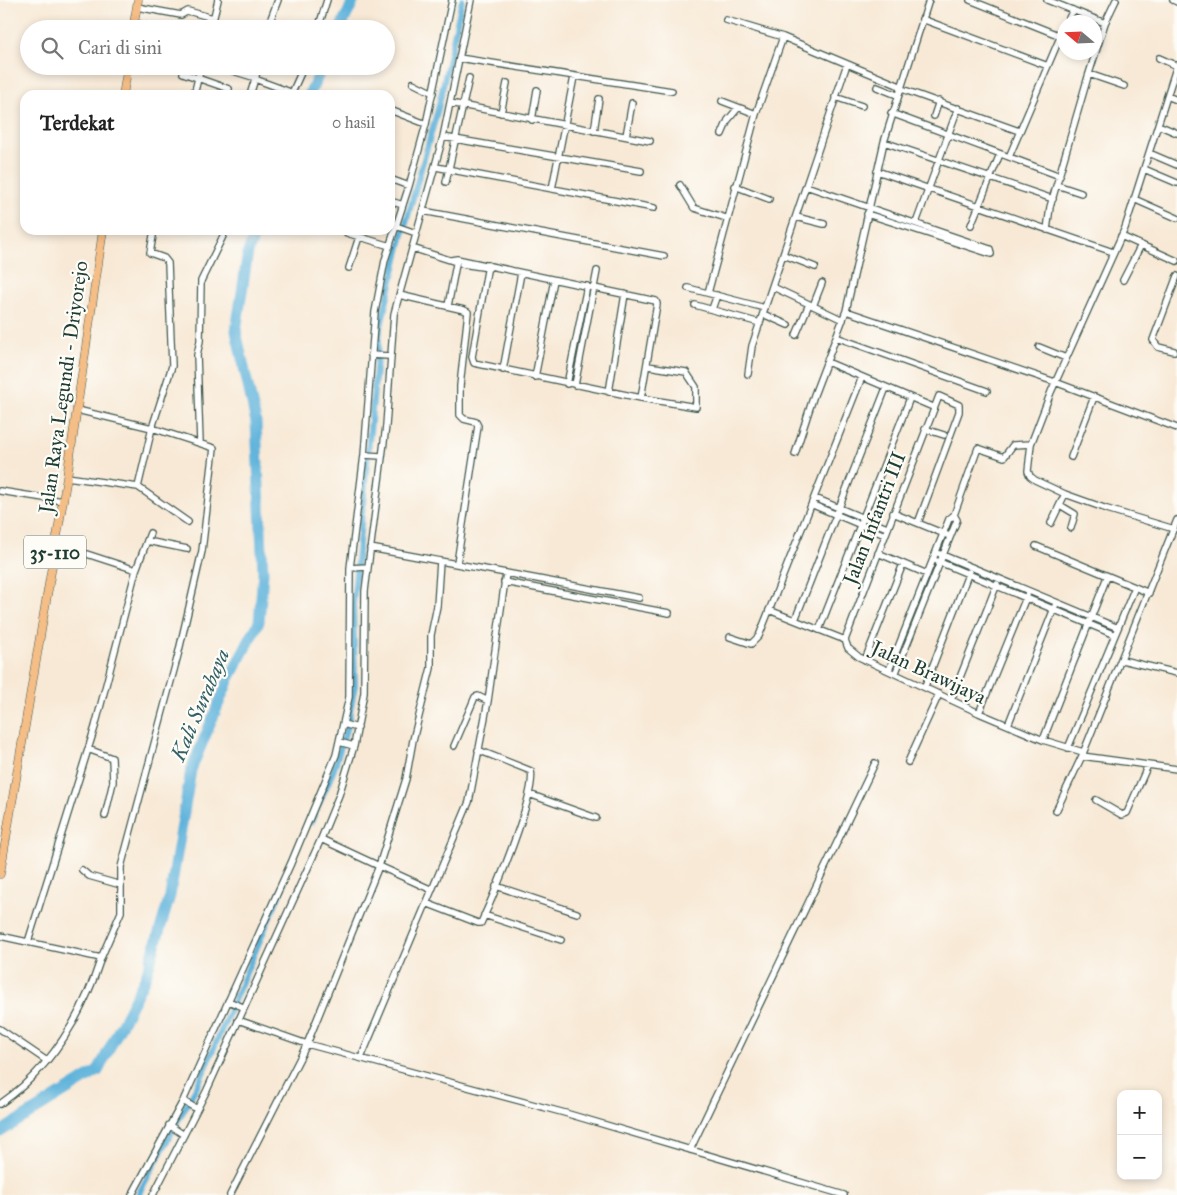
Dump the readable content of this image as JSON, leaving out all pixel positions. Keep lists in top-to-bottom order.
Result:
{
  "streets": {
    "main road": ["Jalan Raya Legundi - Driyorejo", "35-110"],
    "street": ["Jalan Infantri III", "Jalan Brawijaya"]
  },
  "crossings": [
    ["Jalan Infantri III", "Jalan Brawijaya"]
  ],
  "water": ["Kali Surabaya"],
  "north": "left",
  "page": {
    "search": "Cari di sini",
    "heading": ["Terdekat", "0 hasil"],
    "map_buttons": ["+", "−"]
  }
}
